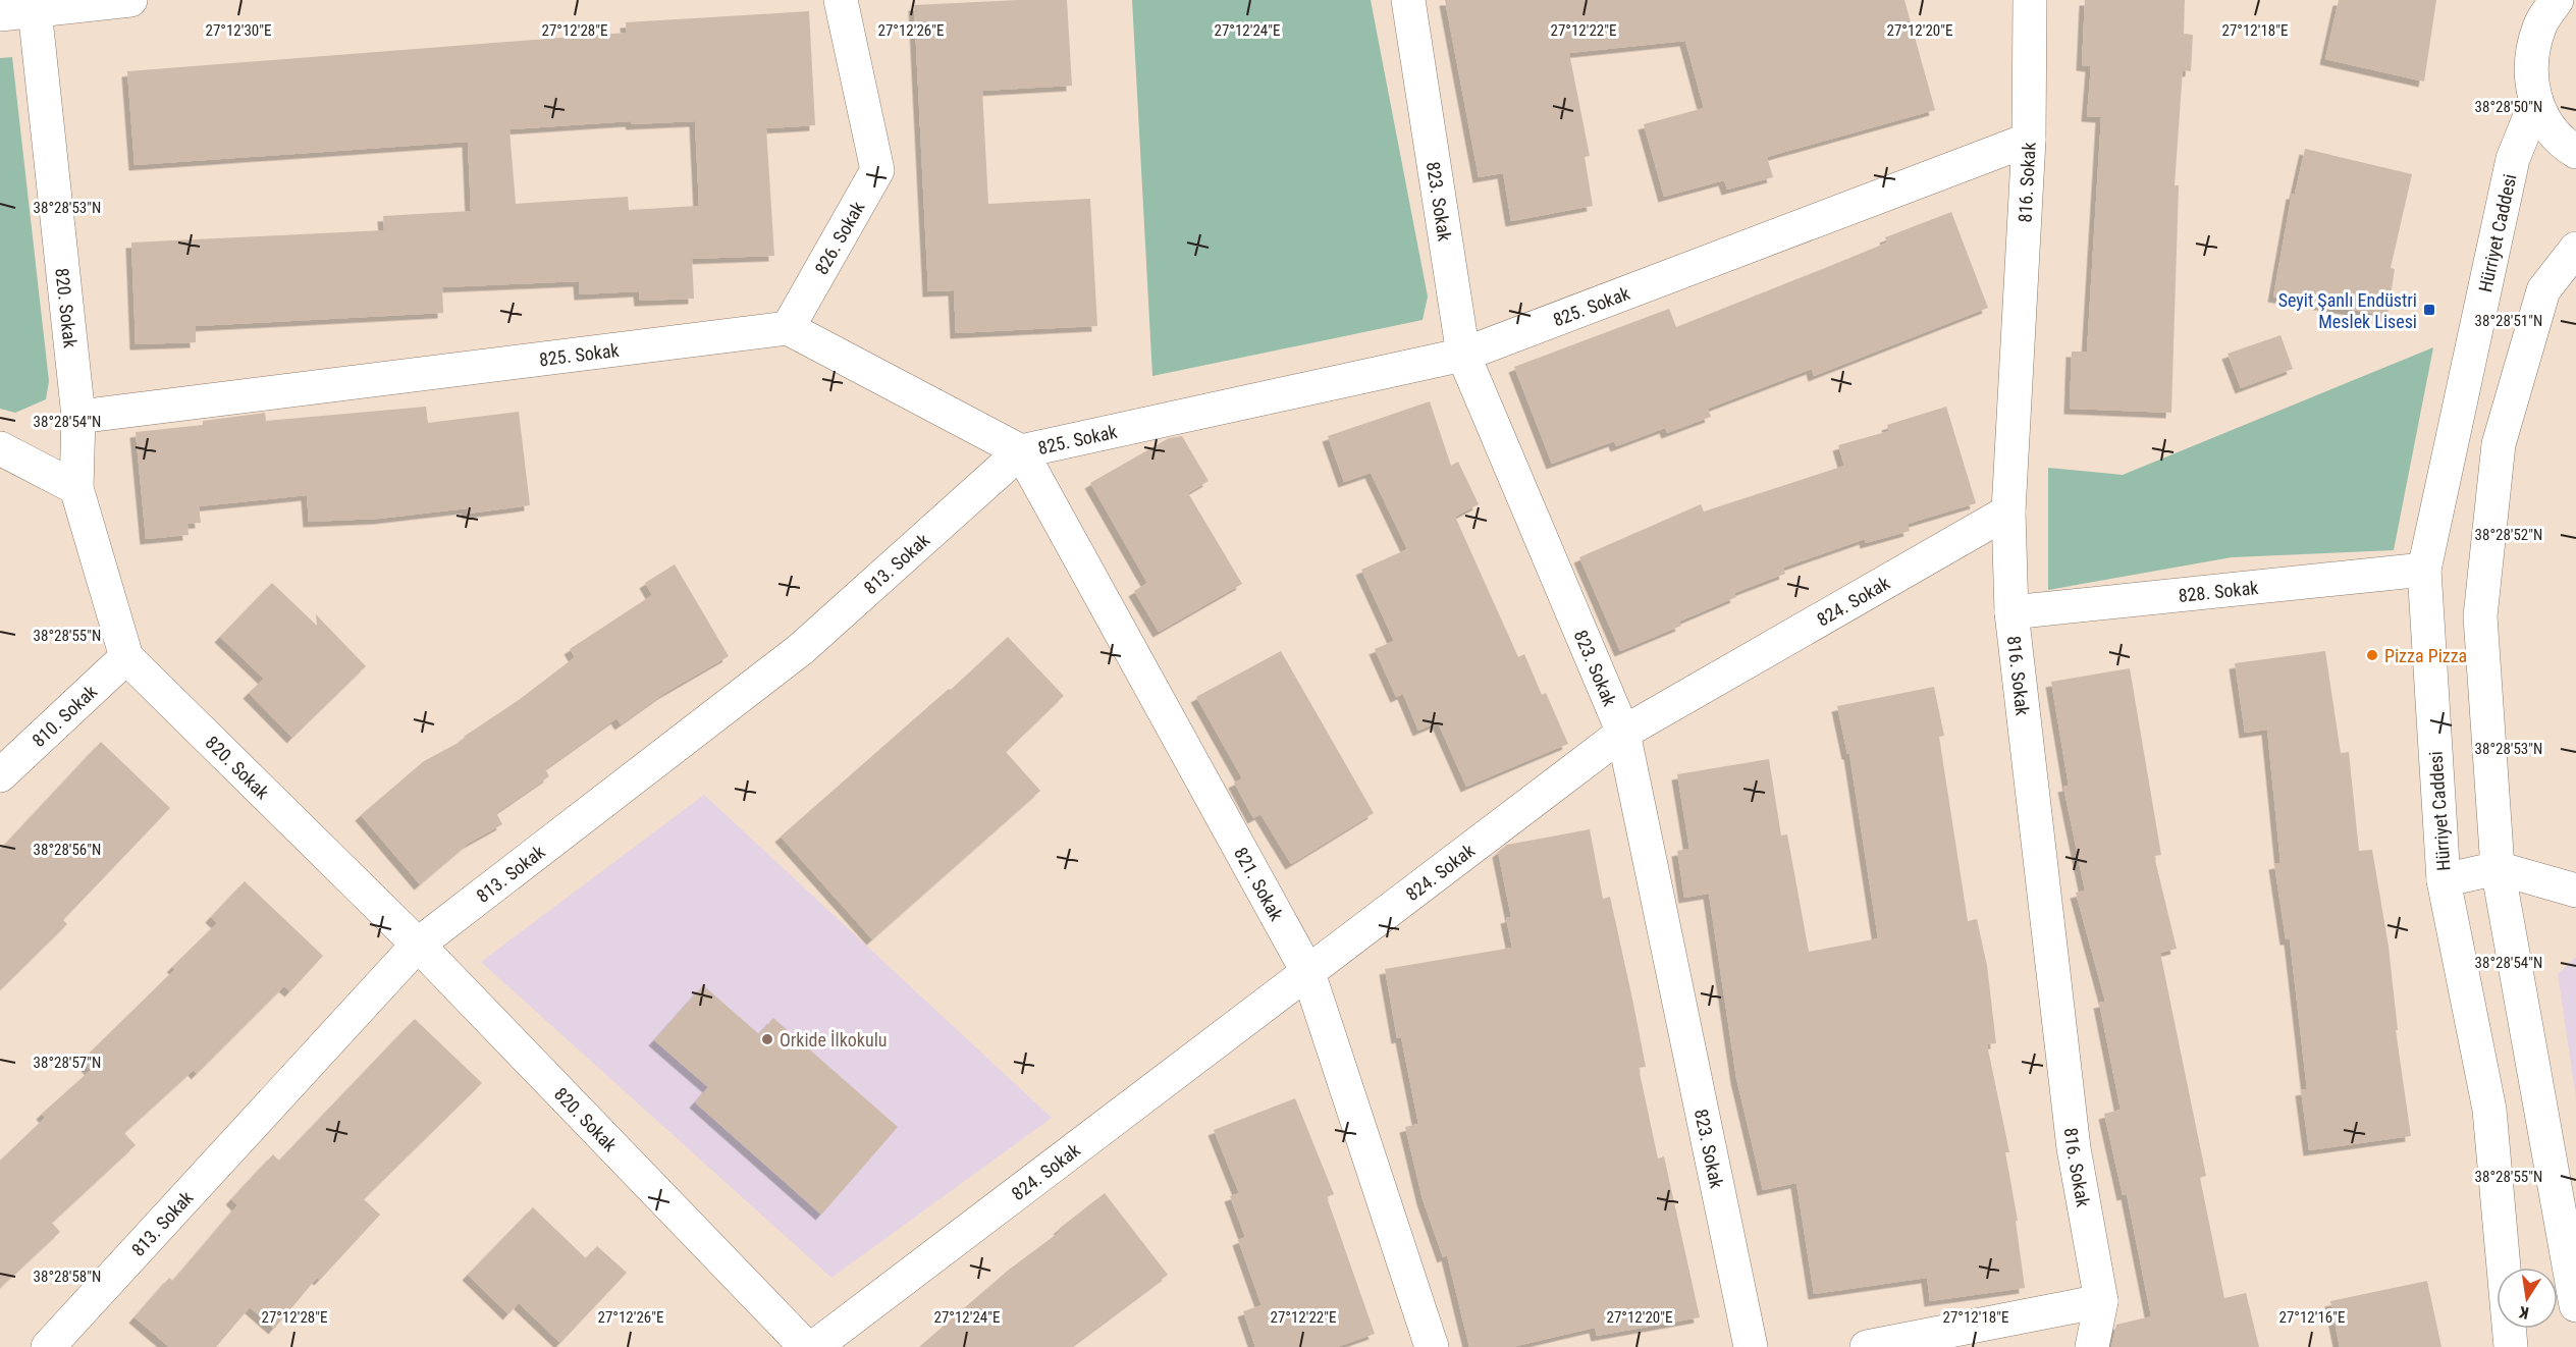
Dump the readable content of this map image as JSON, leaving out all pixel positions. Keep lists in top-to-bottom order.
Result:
{
  "streets": {
    "street": [
      "816. Sokak",
      "823. Sokak",
      "Hürriyet Caddesi",
      "826. Sokak",
      "825. Sokak",
      "820. Sokak",
      "813. Sokak",
      "828. Sokak",
      "824. Sokak",
      "810. Sokak",
      "821. Sokak"
    ]
  },
  "crossings": [
    ["816. Sokak", "825. Sokak"],
    ["816. Sokak", "828. Sokak"],
    ["816. Sokak", "824. Sokak"],
    ["823. Sokak", "825. Sokak"],
    ["823. Sokak", "824. Sokak"],
    ["Hürriyet Caddesi", "828. Sokak"],
    ["826. Sokak", "825. Sokak"],
    ["825. Sokak", "820. Sokak"],
    ["825. Sokak", "813. Sokak"],
    ["825. Sokak", "821. Sokak"],
    ["820. Sokak", "813. Sokak"],
    ["820. Sokak", "810. Sokak"],
    ["813. Sokak", "821. Sokak"],
    ["824. Sokak", "821. Sokak"]
  ],
  "places": {
    "transit": ["Seyit Şanlı Endüstri Meslek Lisesi"],
    "other": ["Pizza Pizza", "Orkide İlkokulu"]
  },
  "north": "bottom",
  "coordinates": [
    "27°12'30\"E",
    "27°12'28\"E",
    "27°12'26\"E",
    "27°12'24\"E",
    "27°12'22\"E",
    "27°12'20\"E",
    "27°12'18\"E",
    "38°28'50\"N",
    "38°28'53\"N",
    "38°28'51\"N",
    "38°28'54\"N",
    "38°28'52\"N",
    "38°28'55\"N",
    "38°28'56\"N",
    "38°28'57\"N",
    "38°28'58\"N",
    "27°12'16\"E"
  ]
}
